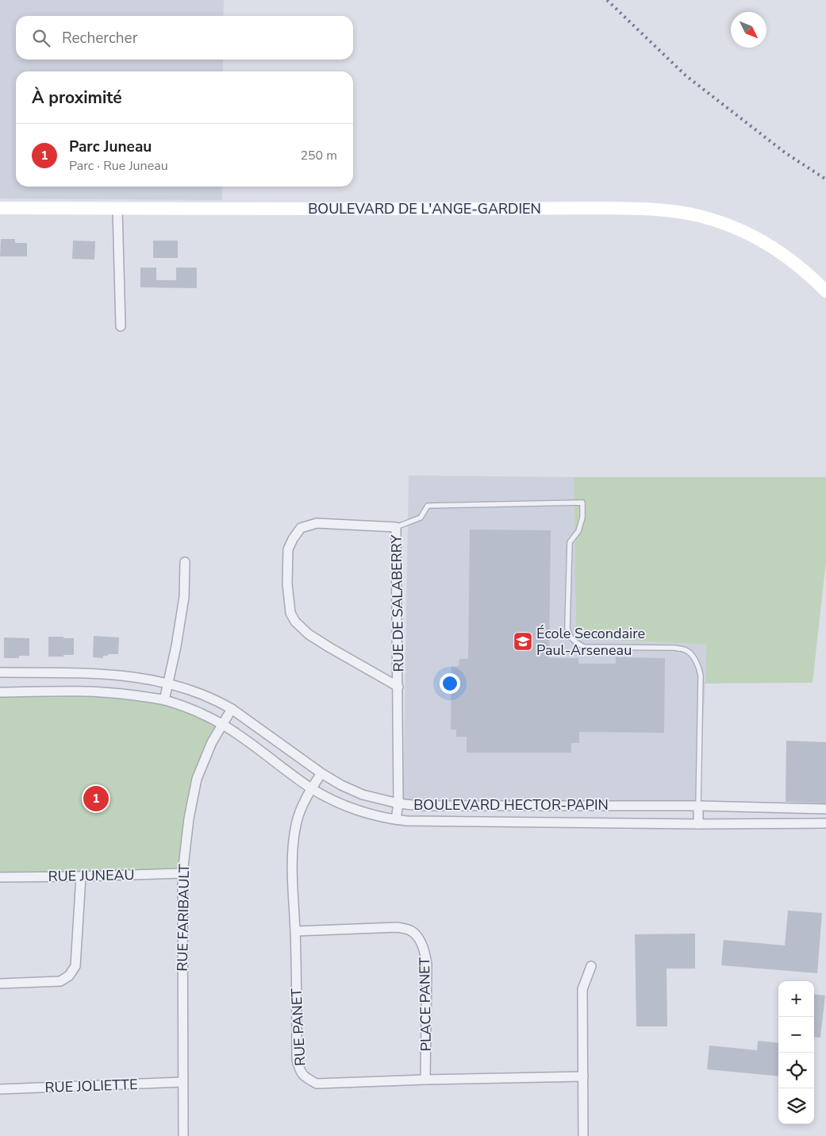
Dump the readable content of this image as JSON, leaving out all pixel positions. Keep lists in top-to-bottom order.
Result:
{
  "streets": {
    "main road": ["BOULEVARD DE L'ANGE-GARDIEN"],
    "street": [
      "RUE DE SALABERRY",
      "BOULEVARD HECTOR-PAPIN",
      "RUE JUNEAU",
      "RUE FARIBAULT",
      "PLACE PANET",
      "RUE PANET",
      "RUE JOLIETTE"
    ]
  },
  "crossings": [
    ["RUE DE SALABERRY", "BOULEVARD HECTOR-PAPIN"],
    ["BOULEVARD HECTOR-PAPIN", "RUE FARIBAULT"],
    ["BOULEVARD HECTOR-PAPIN", "RUE PANET"],
    ["RUE JUNEAU", "RUE FARIBAULT"],
    ["RUE FARIBAULT", "RUE JOLIETTE"],
    ["PLACE PANET", "RUE PANET"]
  ],
  "places": {
    "school or university": ["École Secondaire Paul-Arseneau"]
  },
  "north": "bottom right",
  "page": {
    "search": "Rechercher",
    "heading": "À proximité",
    "list": [
      {
        "mark": "1",
        "name": "Parc Juneau",
        "note": "Parc · Rue Juneau",
        "value": "250 m"
      }
    ],
    "pins": "1",
    "map_buttons": ["+", "−"]
  }
}
